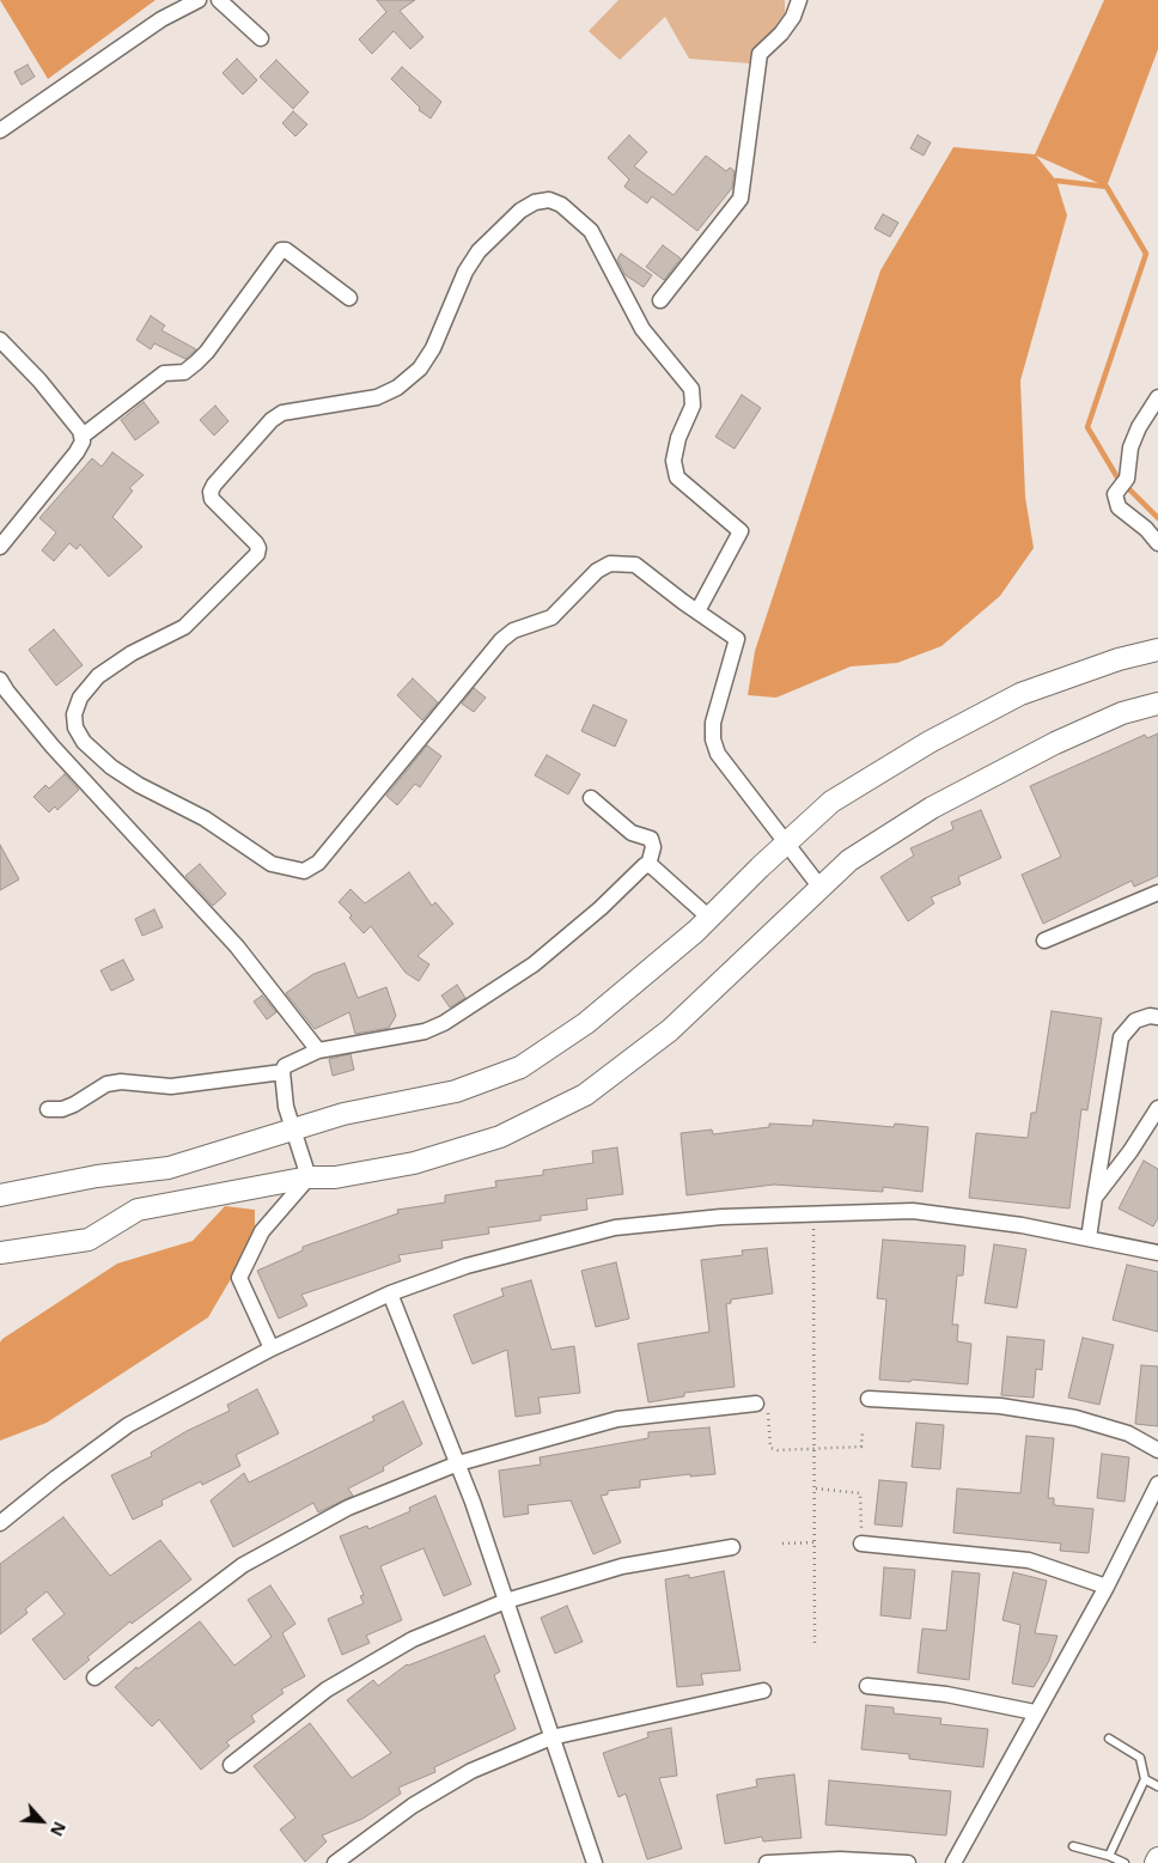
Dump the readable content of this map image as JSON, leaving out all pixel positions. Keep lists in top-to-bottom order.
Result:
{
  "north": "bottom right"
}
